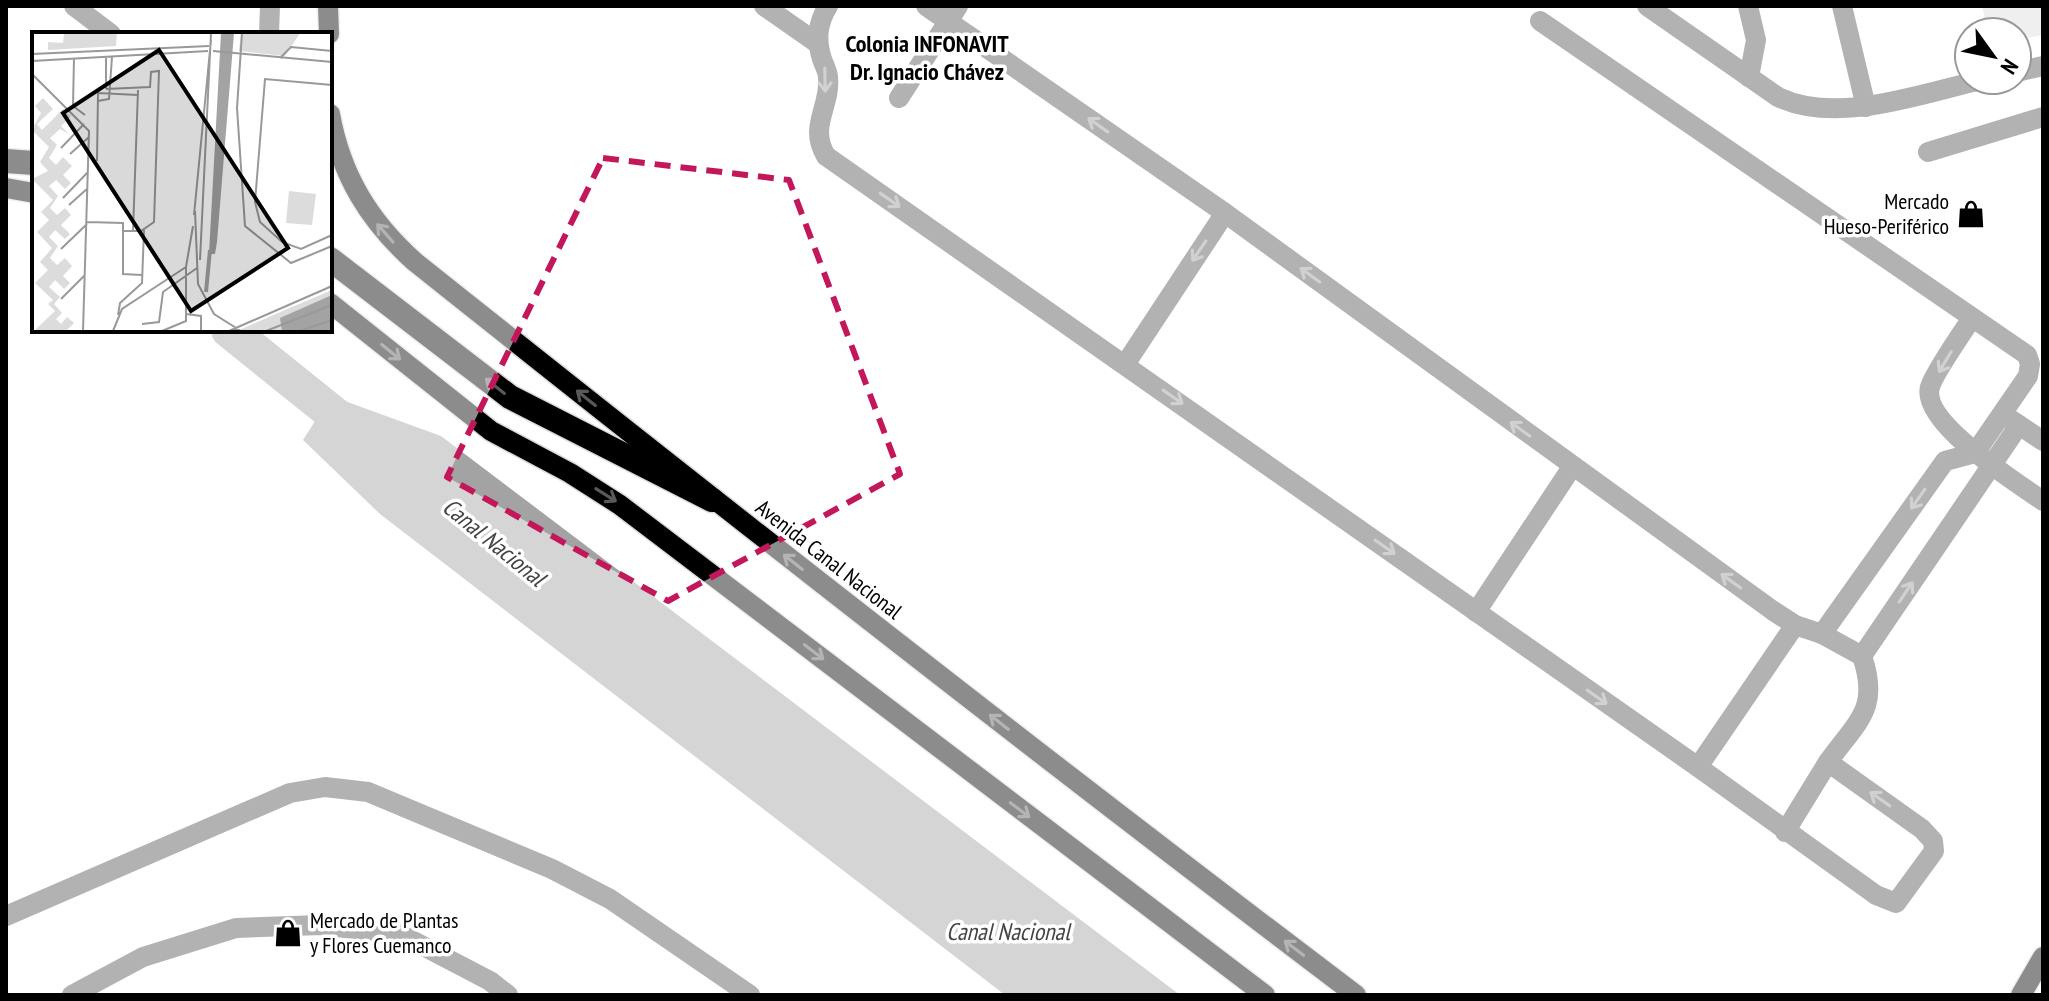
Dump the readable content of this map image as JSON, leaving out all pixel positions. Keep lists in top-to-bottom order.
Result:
{
  "streets": {
    "main road": ["Avenida Canal Nacional"]
  },
  "districts": ["Colonia INFONAVIT Dr. Ignacio Chávez"],
  "water": ["Canal Nacional"],
  "places": {
    "shop": ["Mercado Hueso-Periférico", "Mercado de Plantas y Flores Cuemanco"]
  },
  "north": "bottom right"
}
